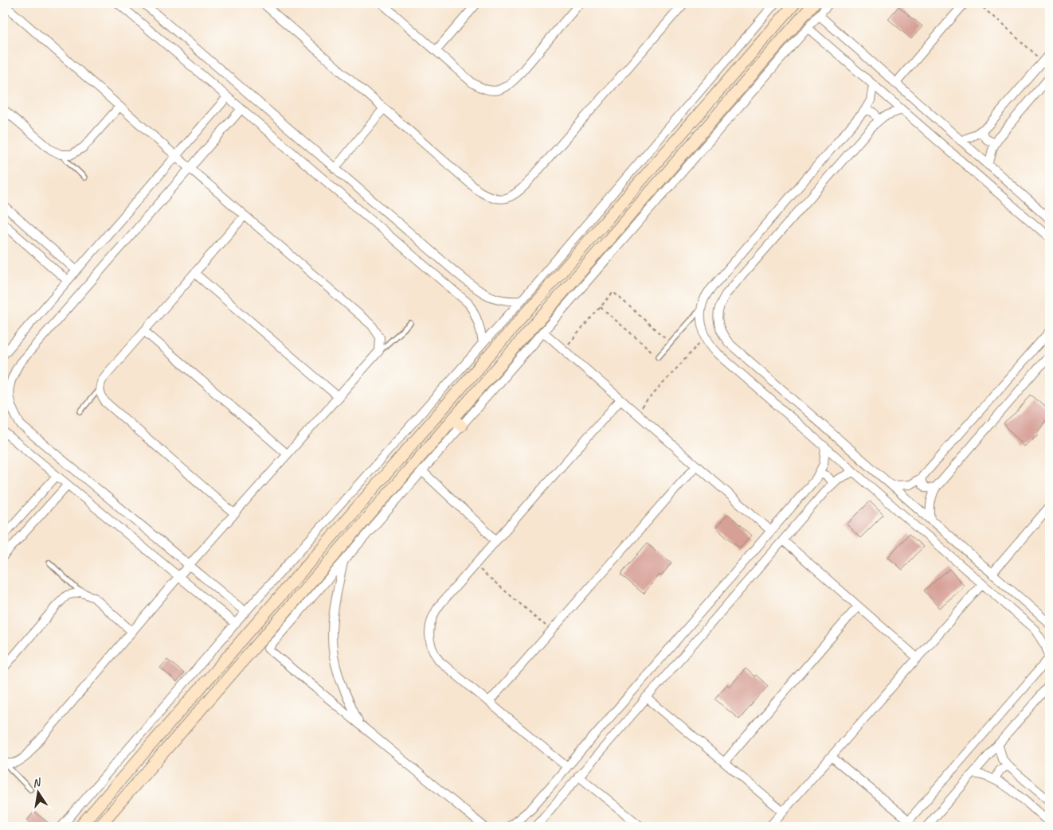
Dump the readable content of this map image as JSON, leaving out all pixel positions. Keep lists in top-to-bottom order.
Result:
{
  "north": "top"
}
